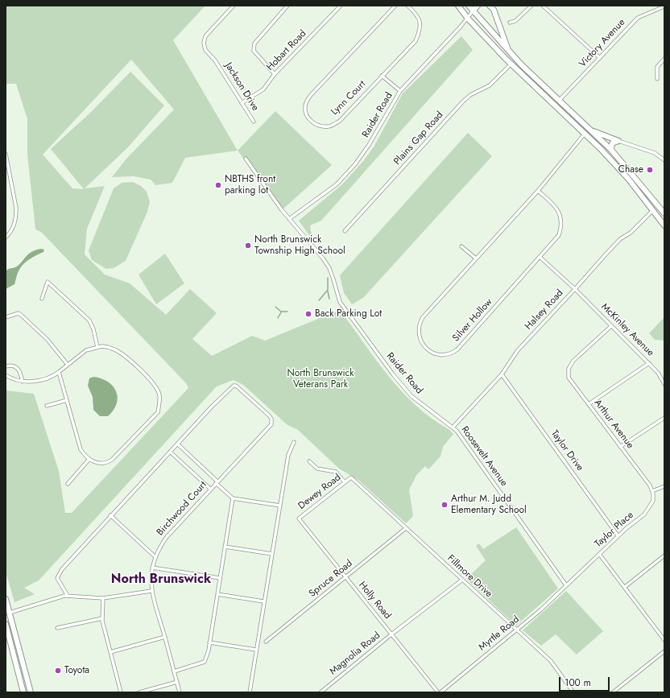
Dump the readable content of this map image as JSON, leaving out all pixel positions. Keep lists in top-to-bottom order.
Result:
{
  "streets": {
    "street": [
      "Victory Avenue",
      "Hobart Road",
      "Jackson Drive",
      "Lynn Court",
      "Raider Road",
      "Plains Gap Road",
      "Halsey Road",
      "Silver Hollow",
      "McKinley Avenue",
      "Arthur Avenue",
      "Taylor Drive",
      "Roosevelt Avenue",
      "Dewey Road",
      "Birchwood Court",
      "Taylor Place",
      "Fillmore Drive",
      "Spruce Road",
      "Holly Road",
      "Myrtle Road",
      "Magnolia Road"
    ]
  },
  "crossings": [
    ["Hobart Road", "Jackson Drive"],
    ["Raider Road", "Roosevelt Avenue"],
    ["Halsey Road", "McKinley Avenue"],
    ["Halsey Road", "Taylor Drive"],
    ["Halsey Road", "Roosevelt Avenue"],
    ["Silver Hollow", "McKinley Avenue"],
    ["McKinley Avenue", "Arthur Avenue"],
    ["Arthur Avenue", "Taylor Place"],
    ["Taylor Drive", "Taylor Place"],
    ["Roosevelt Avenue", "Taylor Place"],
    ["Roosevelt Avenue", "Myrtle Road"],
    ["Dewey Road", "Fillmore Drive"],
    ["Dewey Road", "Holly Road"],
    ["Taylor Place", "Myrtle Road"],
    ["Fillmore Drive", "Spruce Road"],
    ["Fillmore Drive", "Myrtle Road"],
    ["Fillmore Drive", "Magnolia Road"],
    ["Spruce Road", "Holly Road"],
    ["Holly Road", "Myrtle Road"],
    ["Holly Road", "Magnolia Road"]
  ],
  "districts": ["North Brunswick"],
  "parks": ["North Brunswick Veterans Park"],
  "places": [
    "Chase",
    "NBTHS front parking lot",
    "North Brunswick Township High School",
    "Back Parking Lot",
    "Arthur M. Judd Elementary School",
    "Toyota"
  ],
  "scale_bar": "100 m"
}
